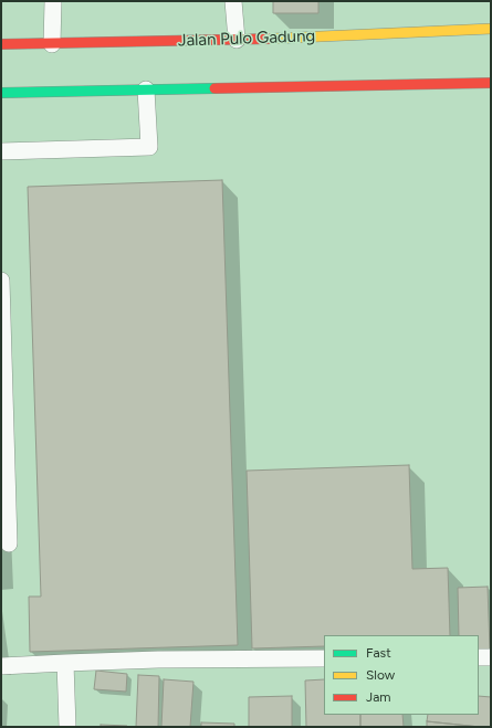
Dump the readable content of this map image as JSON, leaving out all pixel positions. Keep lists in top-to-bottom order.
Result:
{
  "streets": {
    "street": ["Jalan Pulo Gadung"]
  },
  "legend": ["Fast", "Slow", "Jam"]
}
